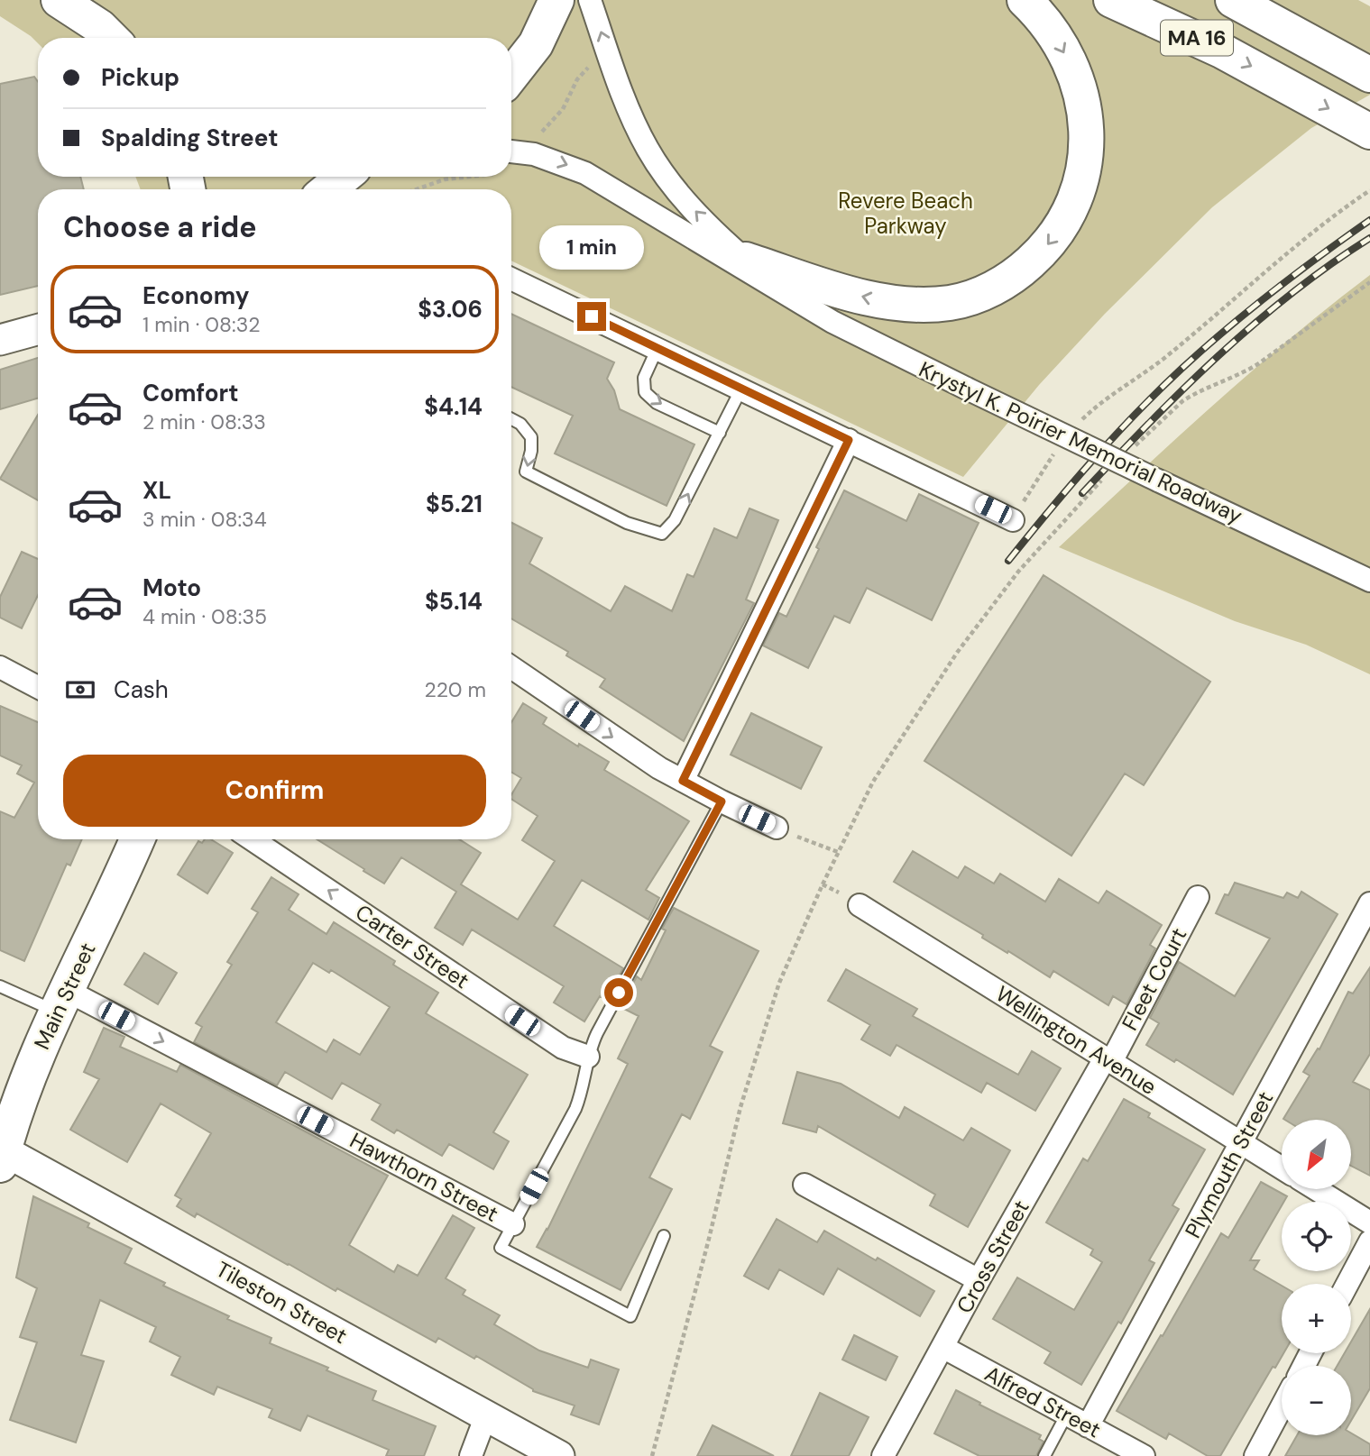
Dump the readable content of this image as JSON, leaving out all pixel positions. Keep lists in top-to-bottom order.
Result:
{
  "streets": {
    "main road": ["MA 16", "Main Street", "Tileston Street"],
    "street": [
      "Krystyl K. Poirier Memorial Roadway",
      "Carter Street",
      "Fleet Court",
      "Wellington Avenue",
      "Plymouth Street",
      "Hawthorn Street",
      "Cross Street",
      "Alfred Street"
    ]
  },
  "crossings": [
    ["Fleet Court", "Wellington Avenue"],
    ["Fleet Court", "Cross Street"],
    ["Main Street", "Hawthorn Street"],
    ["Main Street", "Tileston Street"],
    ["Wellington Avenue", "Plymouth Street"],
    ["Wellington Avenue", "Cross Street"],
    ["Plymouth Street", "Alfred Street"],
    ["Cross Street", "Alfred Street"]
  ],
  "one_way": ["Carter Street", "Hawthorn Street"],
  "parks": ["Revere Beach Parkway"],
  "north": "bottom left",
  "page": {
    "banner": ["Pickup", "Spalding Street"],
    "heading": "Choose a ride",
    "bubble": "1 min",
    "list": [
      {
        "name": "Economy",
        "note": "1 min · 08:32",
        "value": "$3.06"
      },
      {
        "name": "Comfort",
        "note": "2 min · 08:33",
        "value": "$4.14"
      },
      {
        "name": "XL",
        "note": "3 min · 08:34",
        "value": "$5.21"
      },
      {
        "name": "Moto",
        "note": "4 min · 08:35",
        "value": "$5.14"
      }
    ],
    "pay": ["Cash", "220 m"],
    "buttons": "Confirm",
    "map_buttons": ["+", "−"]
  }
}
